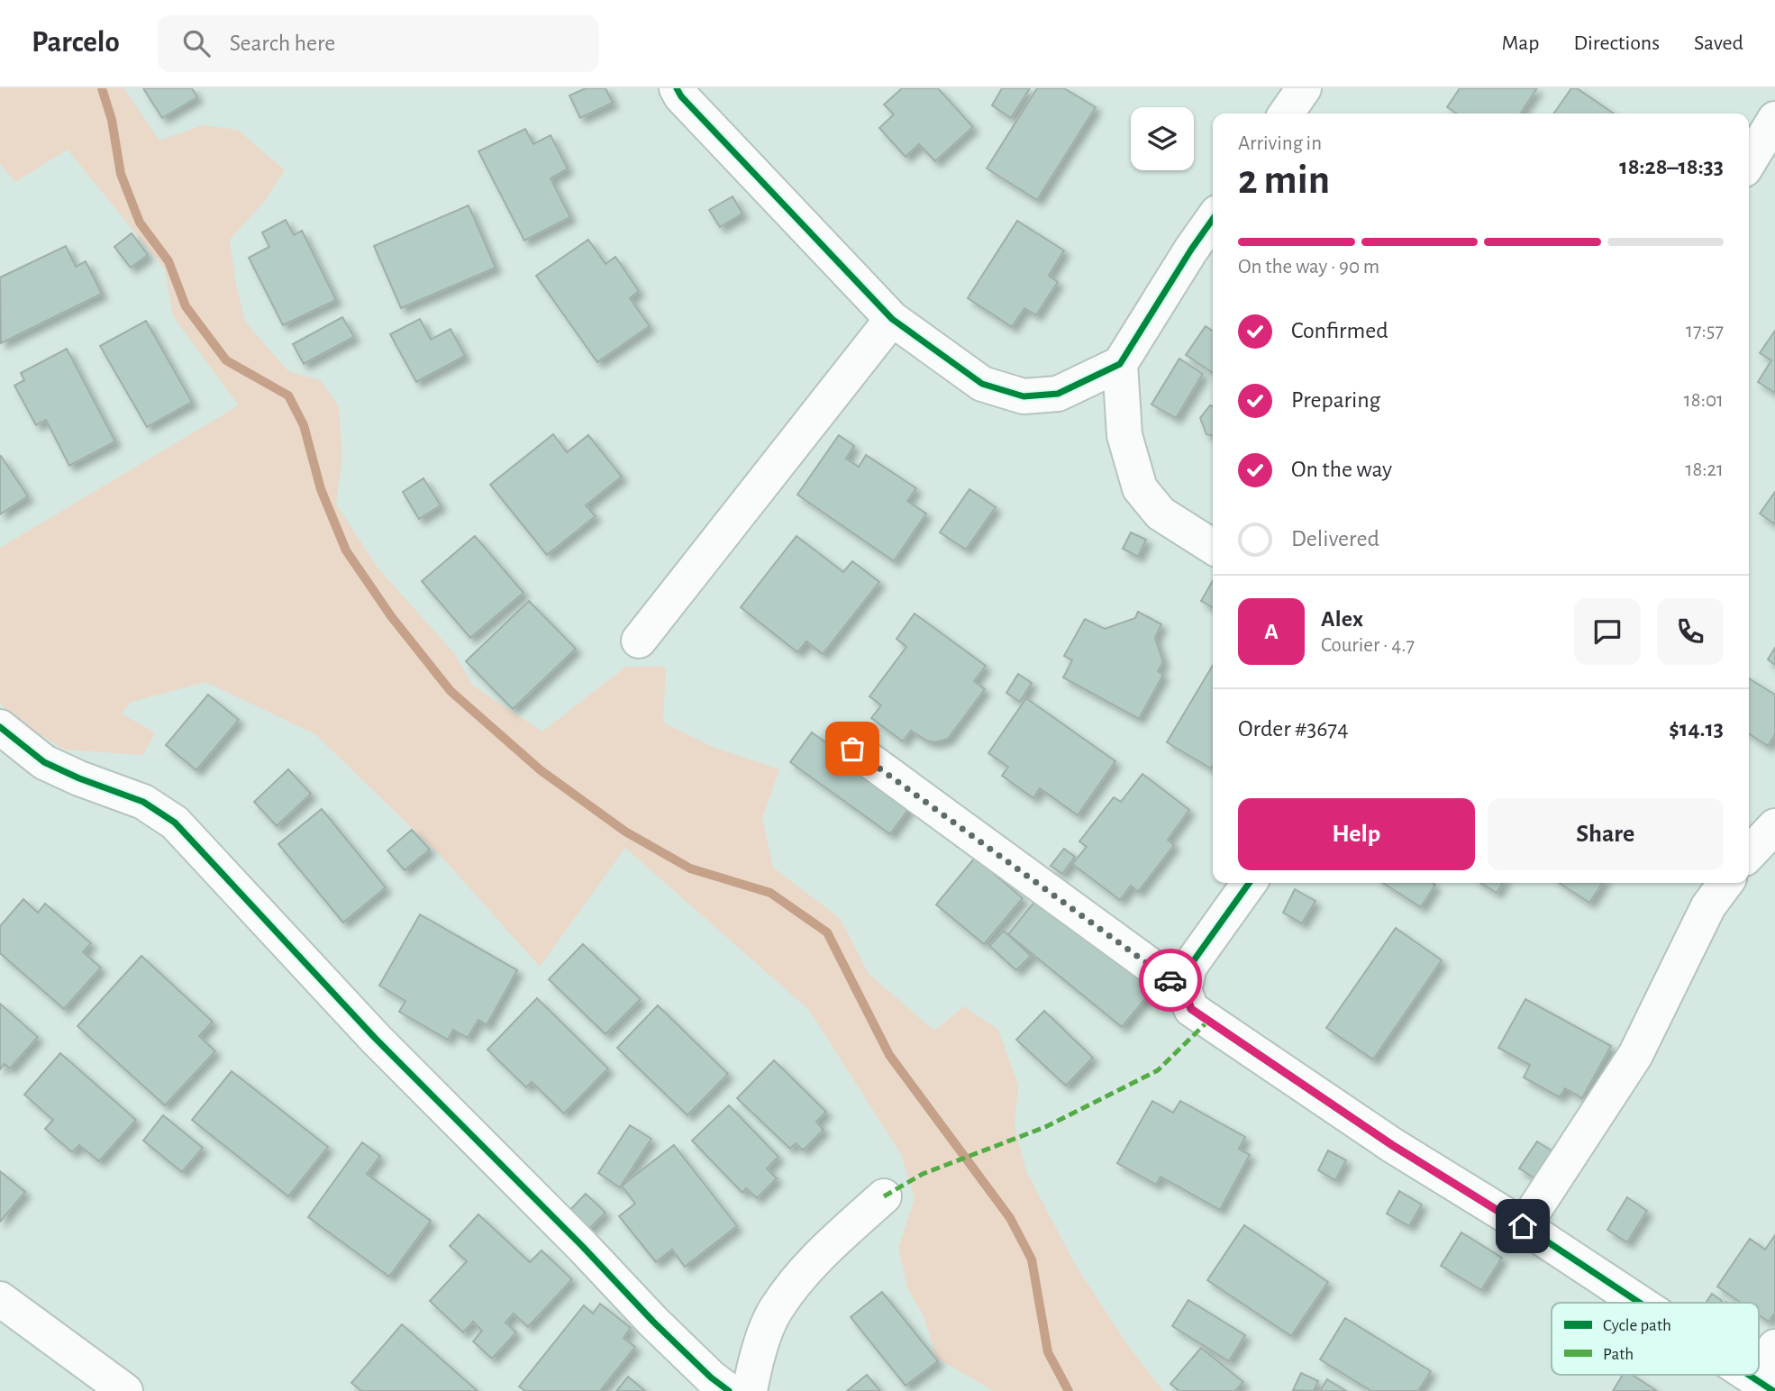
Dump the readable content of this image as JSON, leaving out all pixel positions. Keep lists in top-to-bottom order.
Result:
{
  "legend": ["Cycle path", "Path"],
  "page": {
    "header": "Parcelo",
    "search": "Search here",
    "nav": ["Map", "Directions", "Saved"],
    "heading": ["2 min", "Arriving in", "18:28–18:33"],
    "panel": [
      "Alex",
      "Courier · 4.7",
      "Order #3674",
      "$14.13"
    ],
    "bar": "On the way · 90 m",
    "list": [
      ["Confirmed", "17:57"],
      ["Preparing", "18:01"],
      ["On the way", "18:21"],
      "Delivered"
    ],
    "round": "A",
    "buttons": ["Help", "Share"]
  }
}
